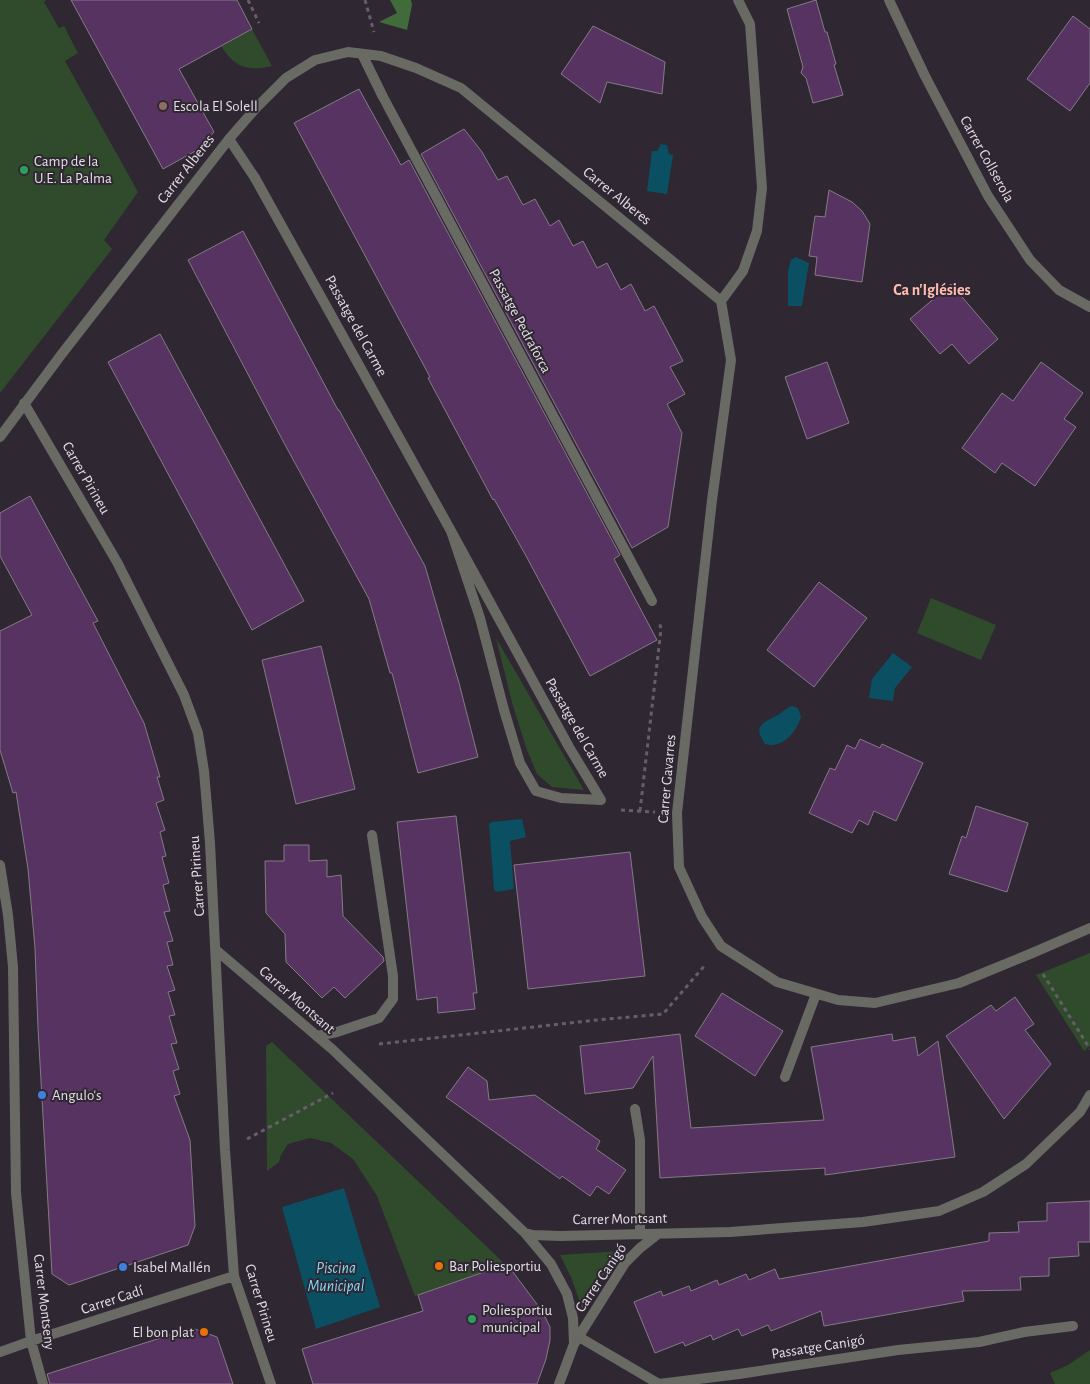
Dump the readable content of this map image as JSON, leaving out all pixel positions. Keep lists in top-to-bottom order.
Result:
{
  "streets": {
    "street": [
      "Carrer Collserola",
      "Carrer Alberes",
      "Passatge Pedraforca",
      "Passatge del Carme",
      "Carrer Pirineu",
      "Carrer Gavarres",
      "Carrer Montsant",
      "Carrer Canigó",
      "Carrer Cadí",
      "Carrer Montseny",
      "Passatge Canigó"
    ]
  },
  "crossings": [
    ["Carrer Alberes", "Passatge Pedraforca"],
    ["Carrer Alberes", "Passatge del Carme"],
    ["Carrer Alberes", "Carrer Pirineu"],
    ["Carrer Alberes", "Carrer Gavarres"],
    ["Carrer Pirineu", "Carrer Montsant"],
    ["Carrer Pirineu", "Carrer Cadí"],
    ["Carrer Montsant", "Carrer Canigó"],
    ["Carrer Canigó", "Passatge Canigó"],
    ["Carrer Cadí", "Carrer Montseny"]
  ],
  "districts": ["Ca n'Iglésies"],
  "water": ["Piscina Municipal"],
  "places": [
    "Escola El Solell",
    "Camp de la U.E. La Palma",
    "Angulo's",
    "Bar Poliesportiu",
    "Isabel Mallén",
    "Poliesportiu municipal",
    "El bon plat"
  ]
}
